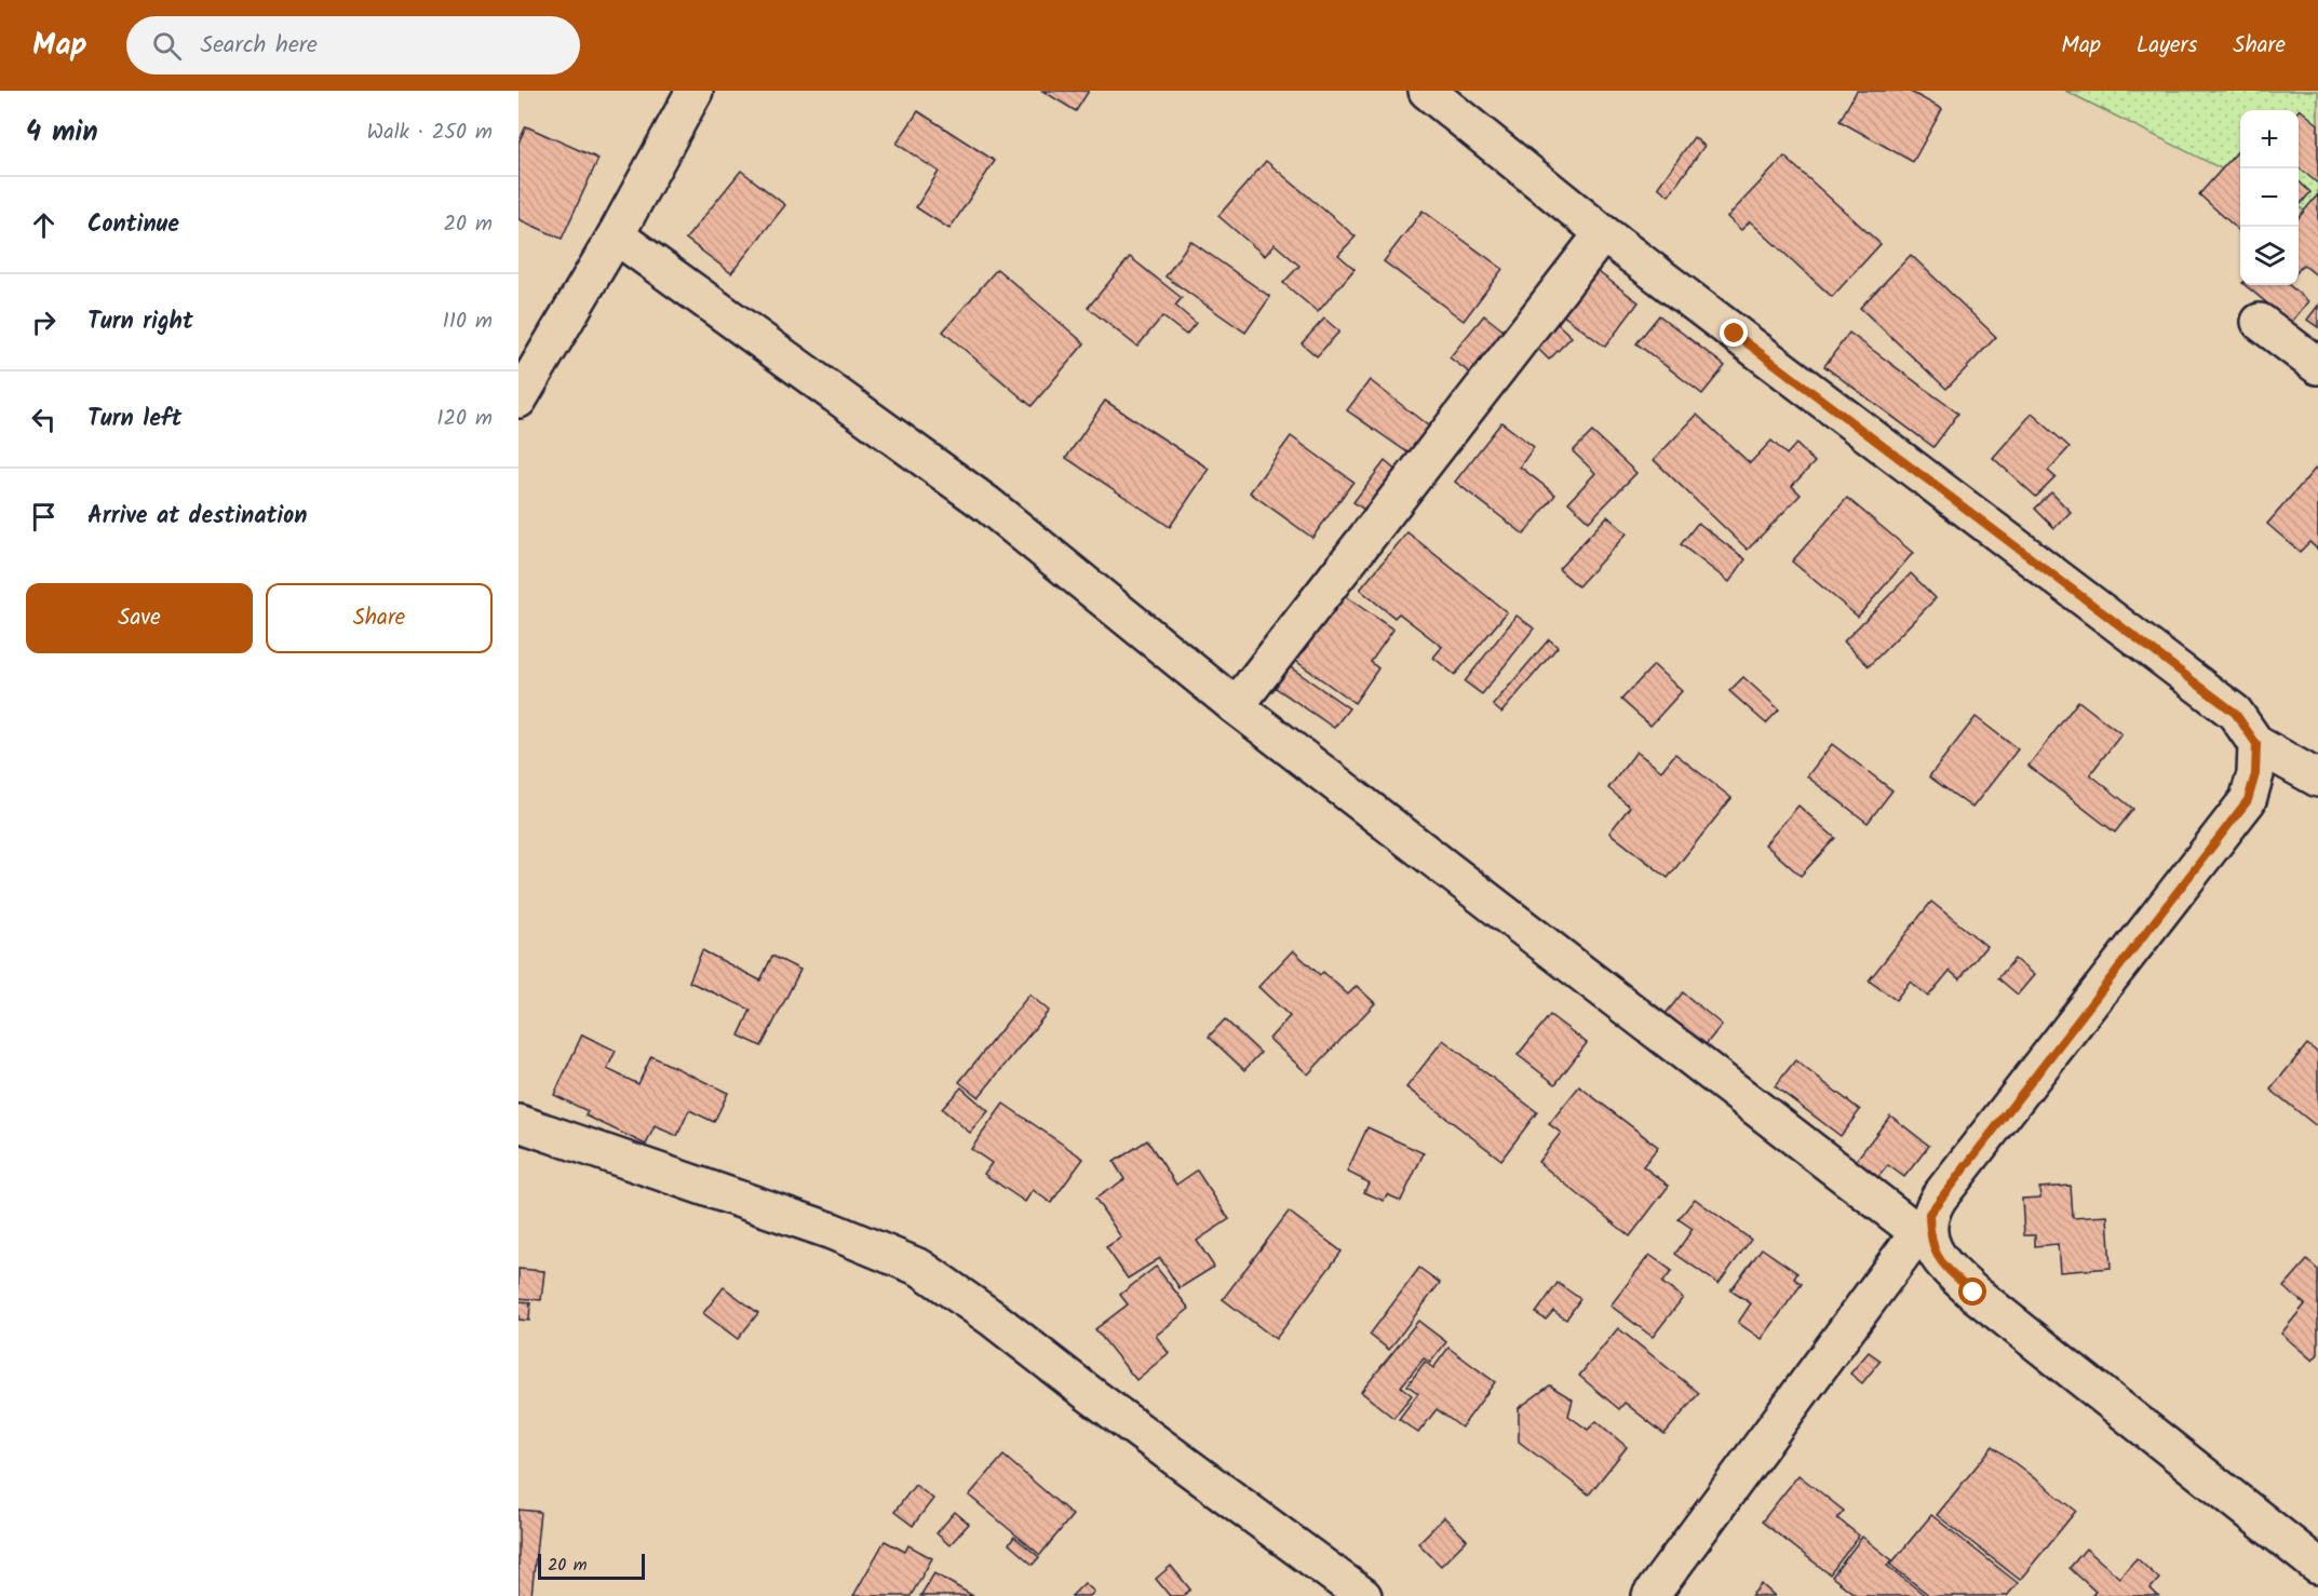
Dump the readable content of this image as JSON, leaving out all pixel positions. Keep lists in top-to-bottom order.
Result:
{
  "scale_bar": "20 m",
  "page": {
    "header": "Map",
    "search": "Search here",
    "nav": ["Map", "Layers", "Share"],
    "heading": ["4 min", "Walk · 250 m"],
    "map_buttons": ["+", "−"],
    "list": [
      ["Continue", "20 m"],
      ["Turn right", "110 m"],
      ["Turn left", "120 m"],
      "Arrive at destination"
    ],
    "buttons": ["Save", "Share"],
    "scale": "20 m"
  }
}
